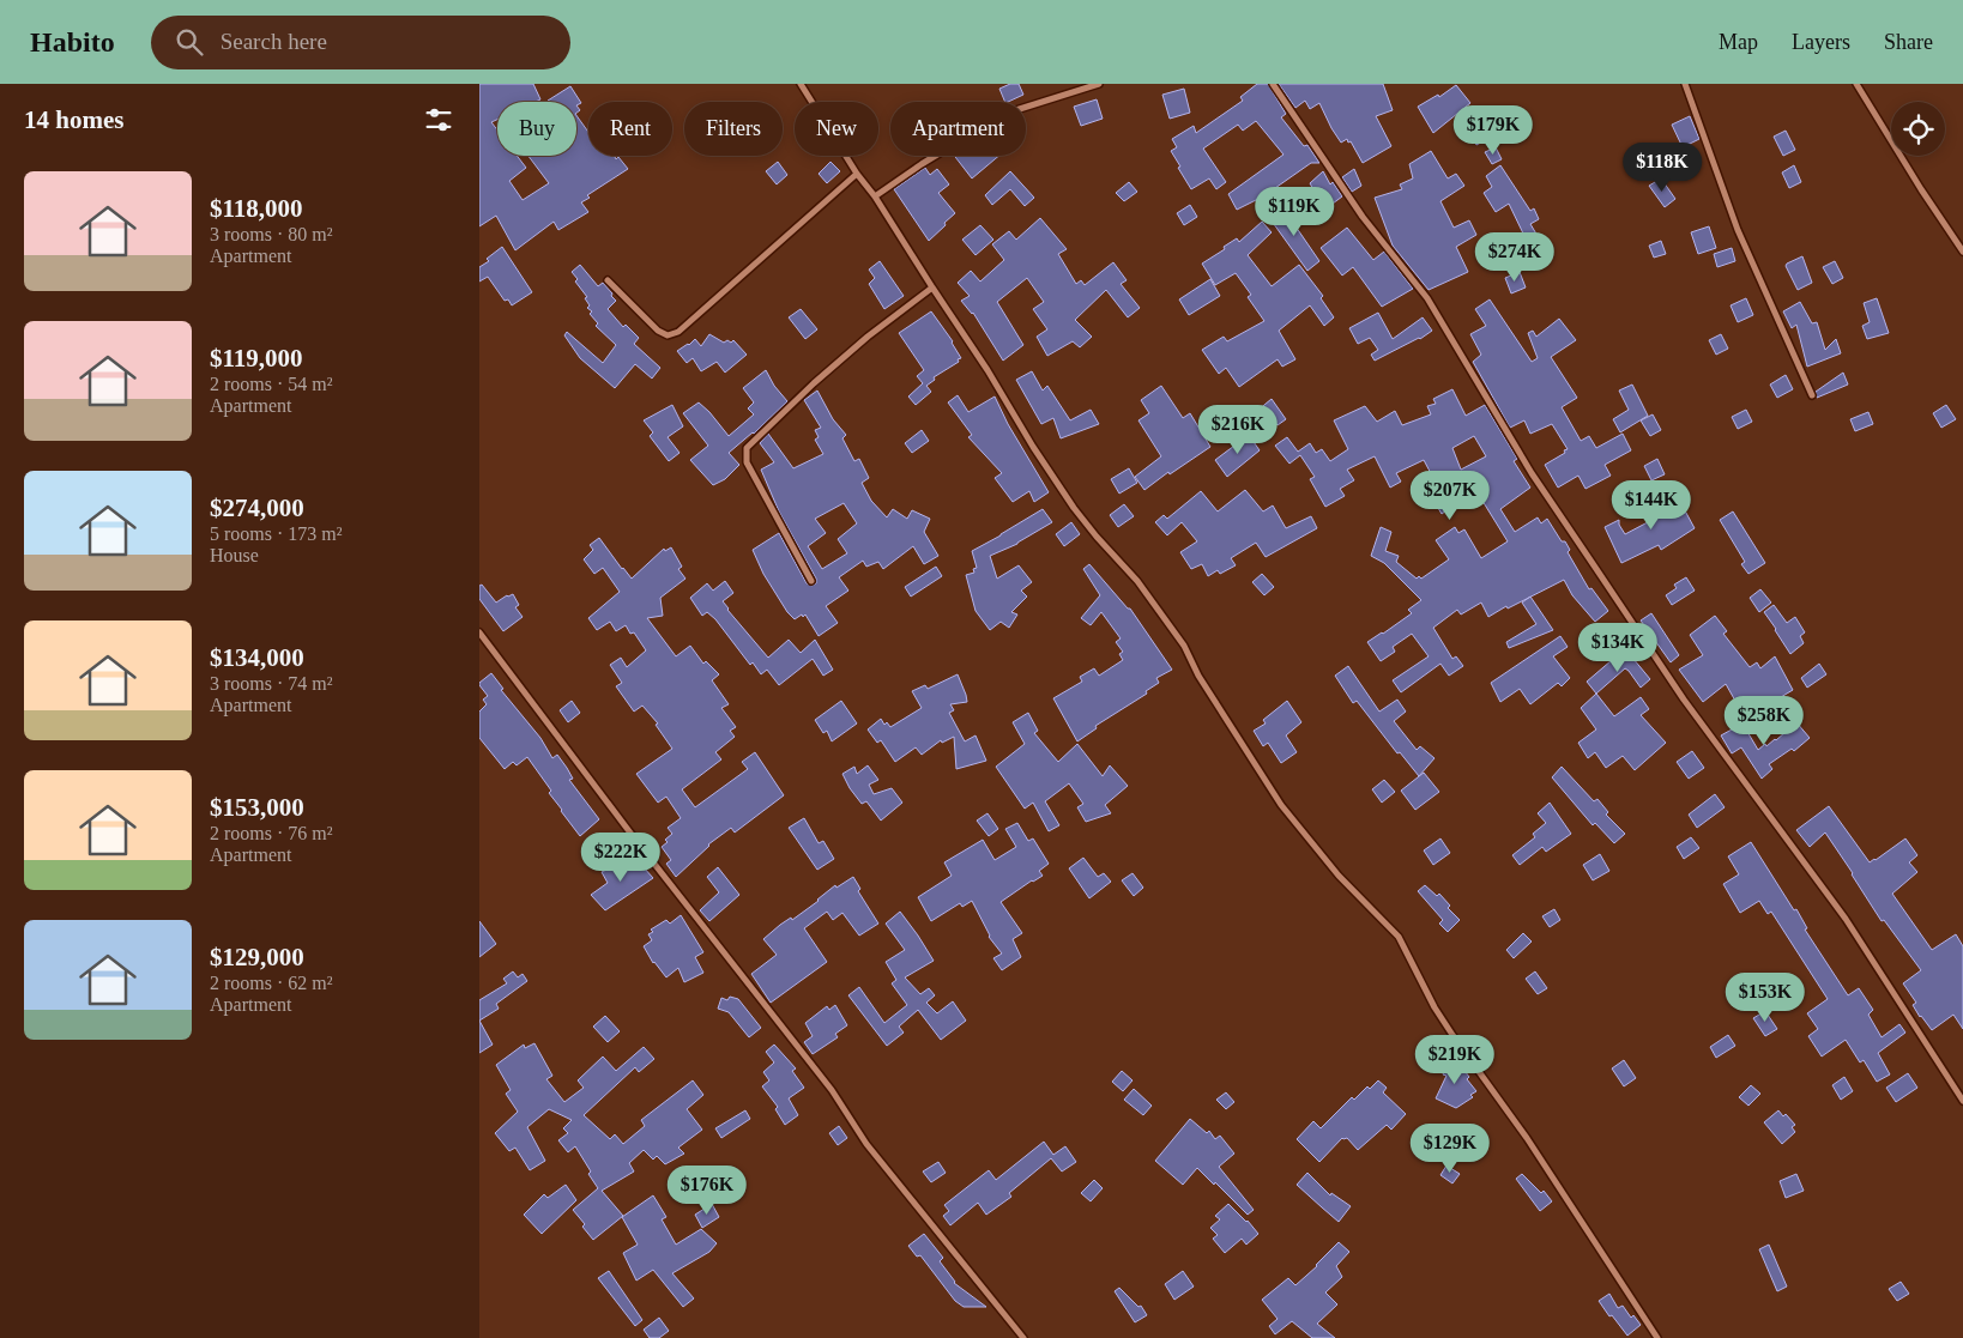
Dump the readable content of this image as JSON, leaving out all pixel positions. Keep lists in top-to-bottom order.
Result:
{
  "page": {
    "header": "Habito",
    "search": "Search here",
    "nav": ["Map", "Layers", "Share"],
    "heading": "14 homes",
    "chip": [
      "Buy",
      "Rent",
      "Filters",
      "New",
      "Apartment"
    ],
    "price": [
      "$179K",
      "$118K",
      "$119K",
      "$274K",
      "$216K",
      "$207K",
      "$144K",
      "$134K",
      "$258K",
      "$222K",
      "$153K",
      "$219K",
      "$129K",
      "$176K"
    ],
    "list": [
      {
        "name": "$118,000",
        "note": "3 rooms · 80 m² · Apartment"
      },
      {
        "name": "$119,000",
        "note": "2 rooms · 54 m² · Apartment"
      },
      {
        "name": "$274,000",
        "note": "5 rooms · 173 m² · House"
      },
      {
        "name": "$134,000",
        "note": "3 rooms · 74 m² · Apartment"
      },
      {
        "name": "$153,000",
        "note": "2 rooms · 76 m² · Apartment"
      },
      {
        "name": "$129,000",
        "note": "2 rooms · 62 m² · Apartment"
      }
    ]
  }
}
